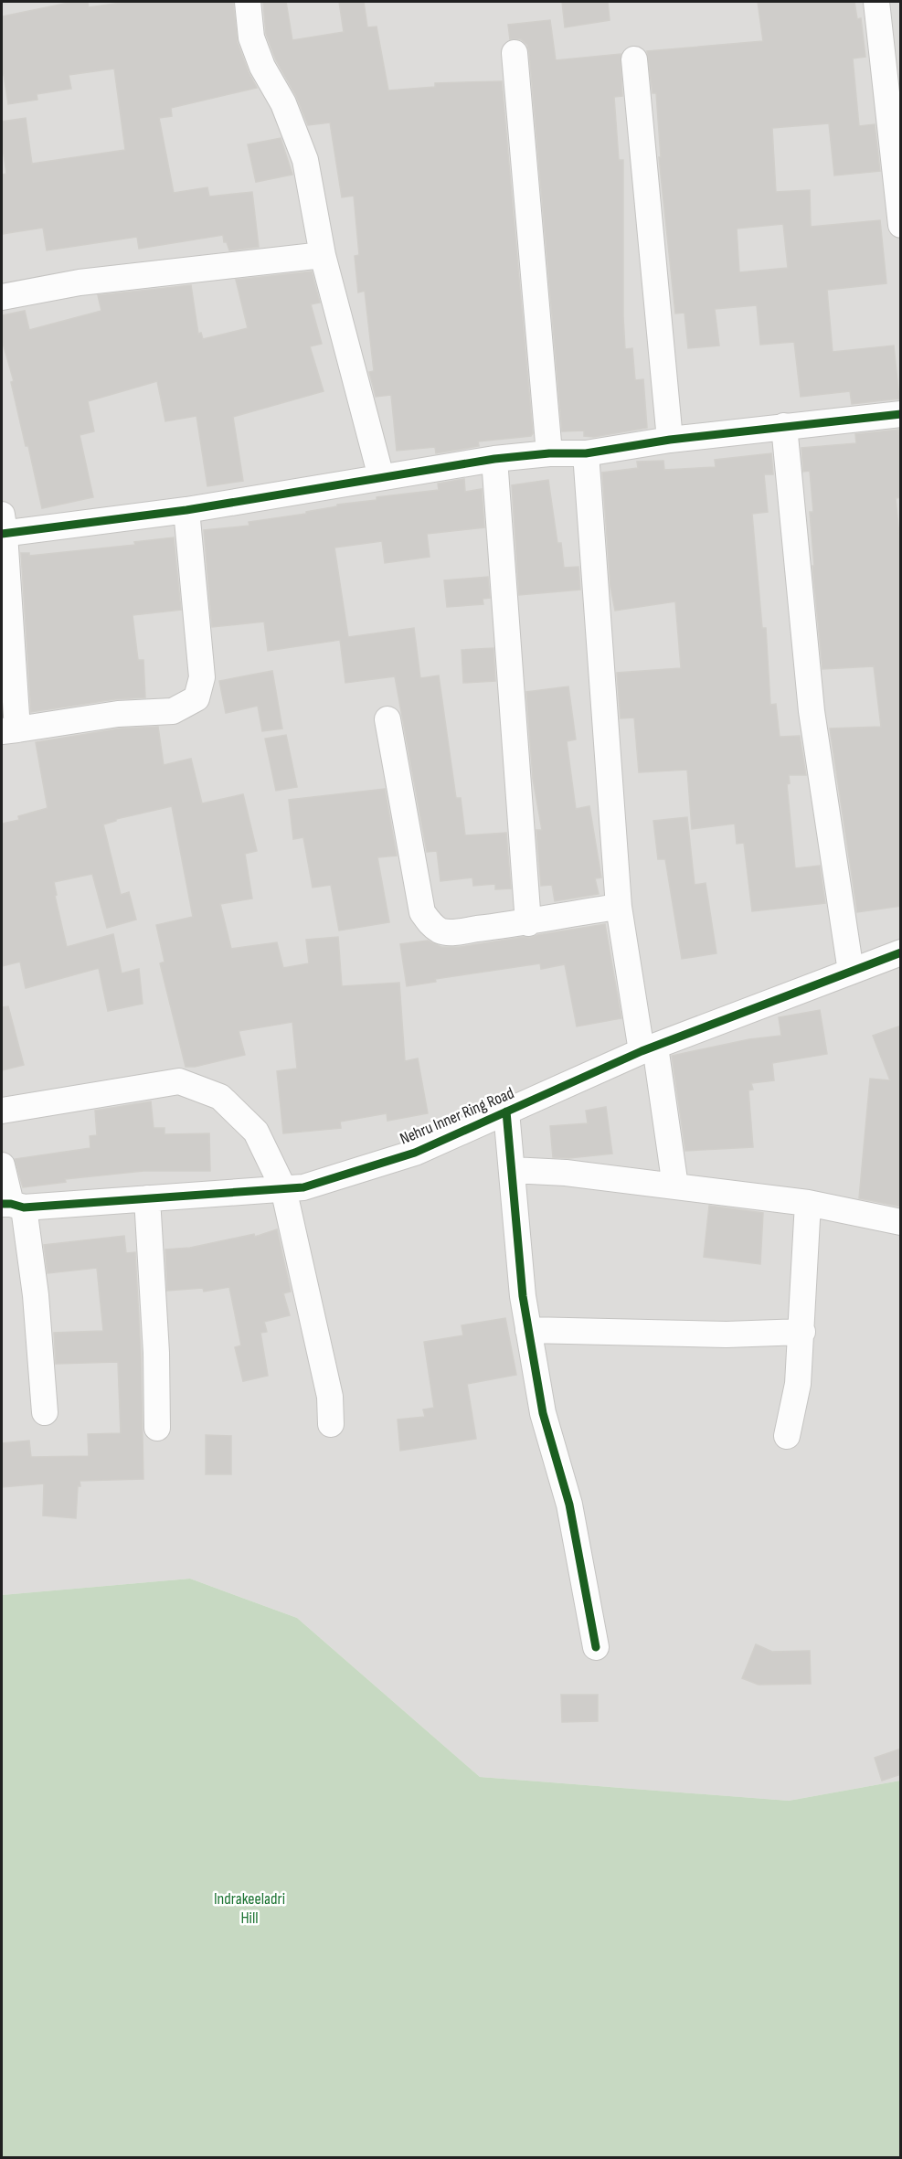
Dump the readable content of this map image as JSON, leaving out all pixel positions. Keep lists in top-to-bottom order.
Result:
{
  "streets": {
    "street": ["Nehru Inner Ring Road"]
  },
  "parks": ["Indrakeeladri Hill"]
}
